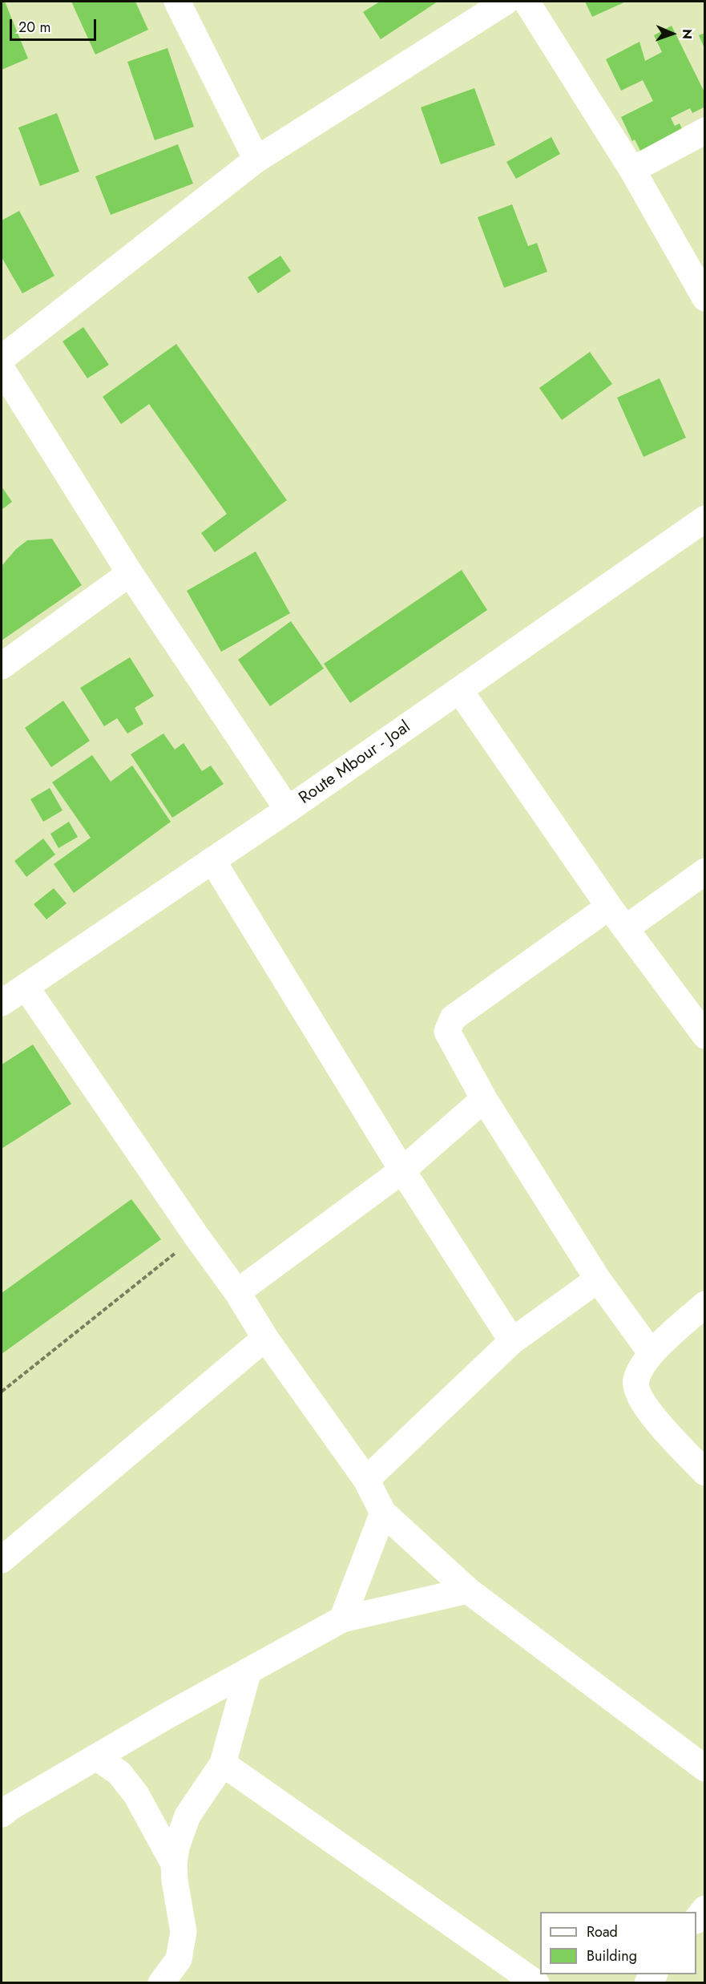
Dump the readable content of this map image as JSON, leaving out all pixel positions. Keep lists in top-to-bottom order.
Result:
{
  "streets": {
    "street": ["Route Mbour - Joal"]
  },
  "legend": ["Road", "Building"],
  "scale_bar": "20 m",
  "north": "right"
}
